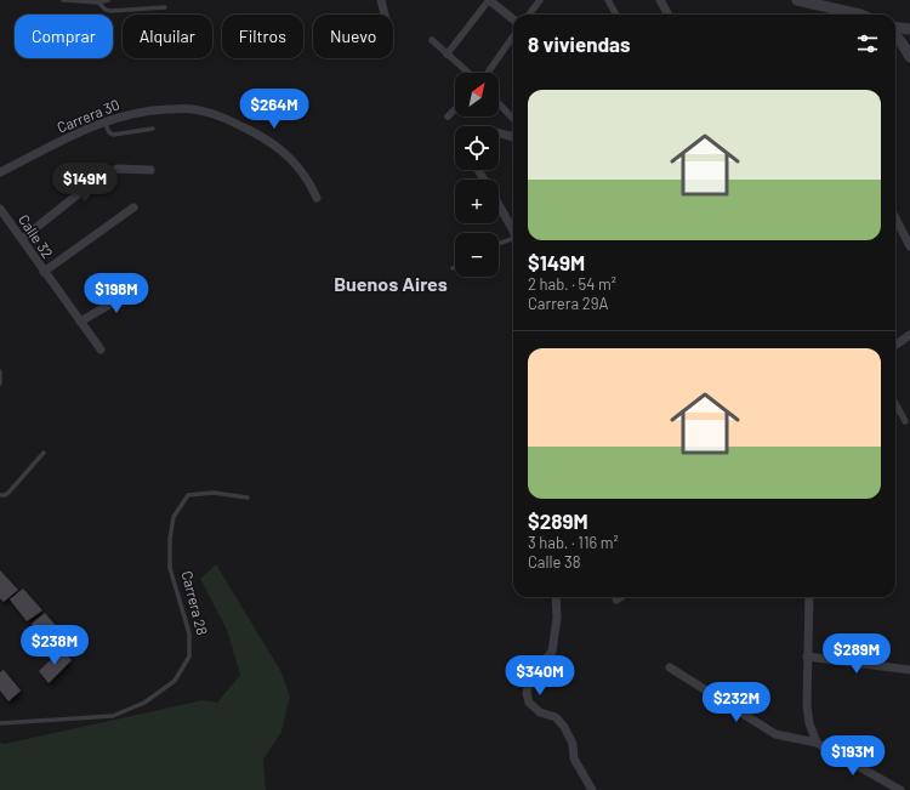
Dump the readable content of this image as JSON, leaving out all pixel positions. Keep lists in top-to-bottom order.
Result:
{
  "streets": {
    "street": ["Carrera 30", "Calle 32"],
    "lane": ["Carrera 28"]
  },
  "districts": ["Buenos Aires"],
  "north": "top right",
  "page": {
    "chip": [
      "Comprar",
      "Alquilar",
      "Filtros",
      "Nuevo"
    ],
    "heading": "8 viviendas",
    "map_buttons": ["+", "−"],
    "list": [
      {
        "name": "$149M",
        "note": "2 hab. · 54 m² · Carrera 29A"
      },
      {
        "name": "$289M",
        "note": "3 hab. · 116 m² · Calle 38"
      }
    ],
    "price": [
      "$264M",
      "$149M",
      "$198M",
      "$238M",
      "$289M",
      "$340M",
      "$232M",
      "$193M"
    ]
  }
}
